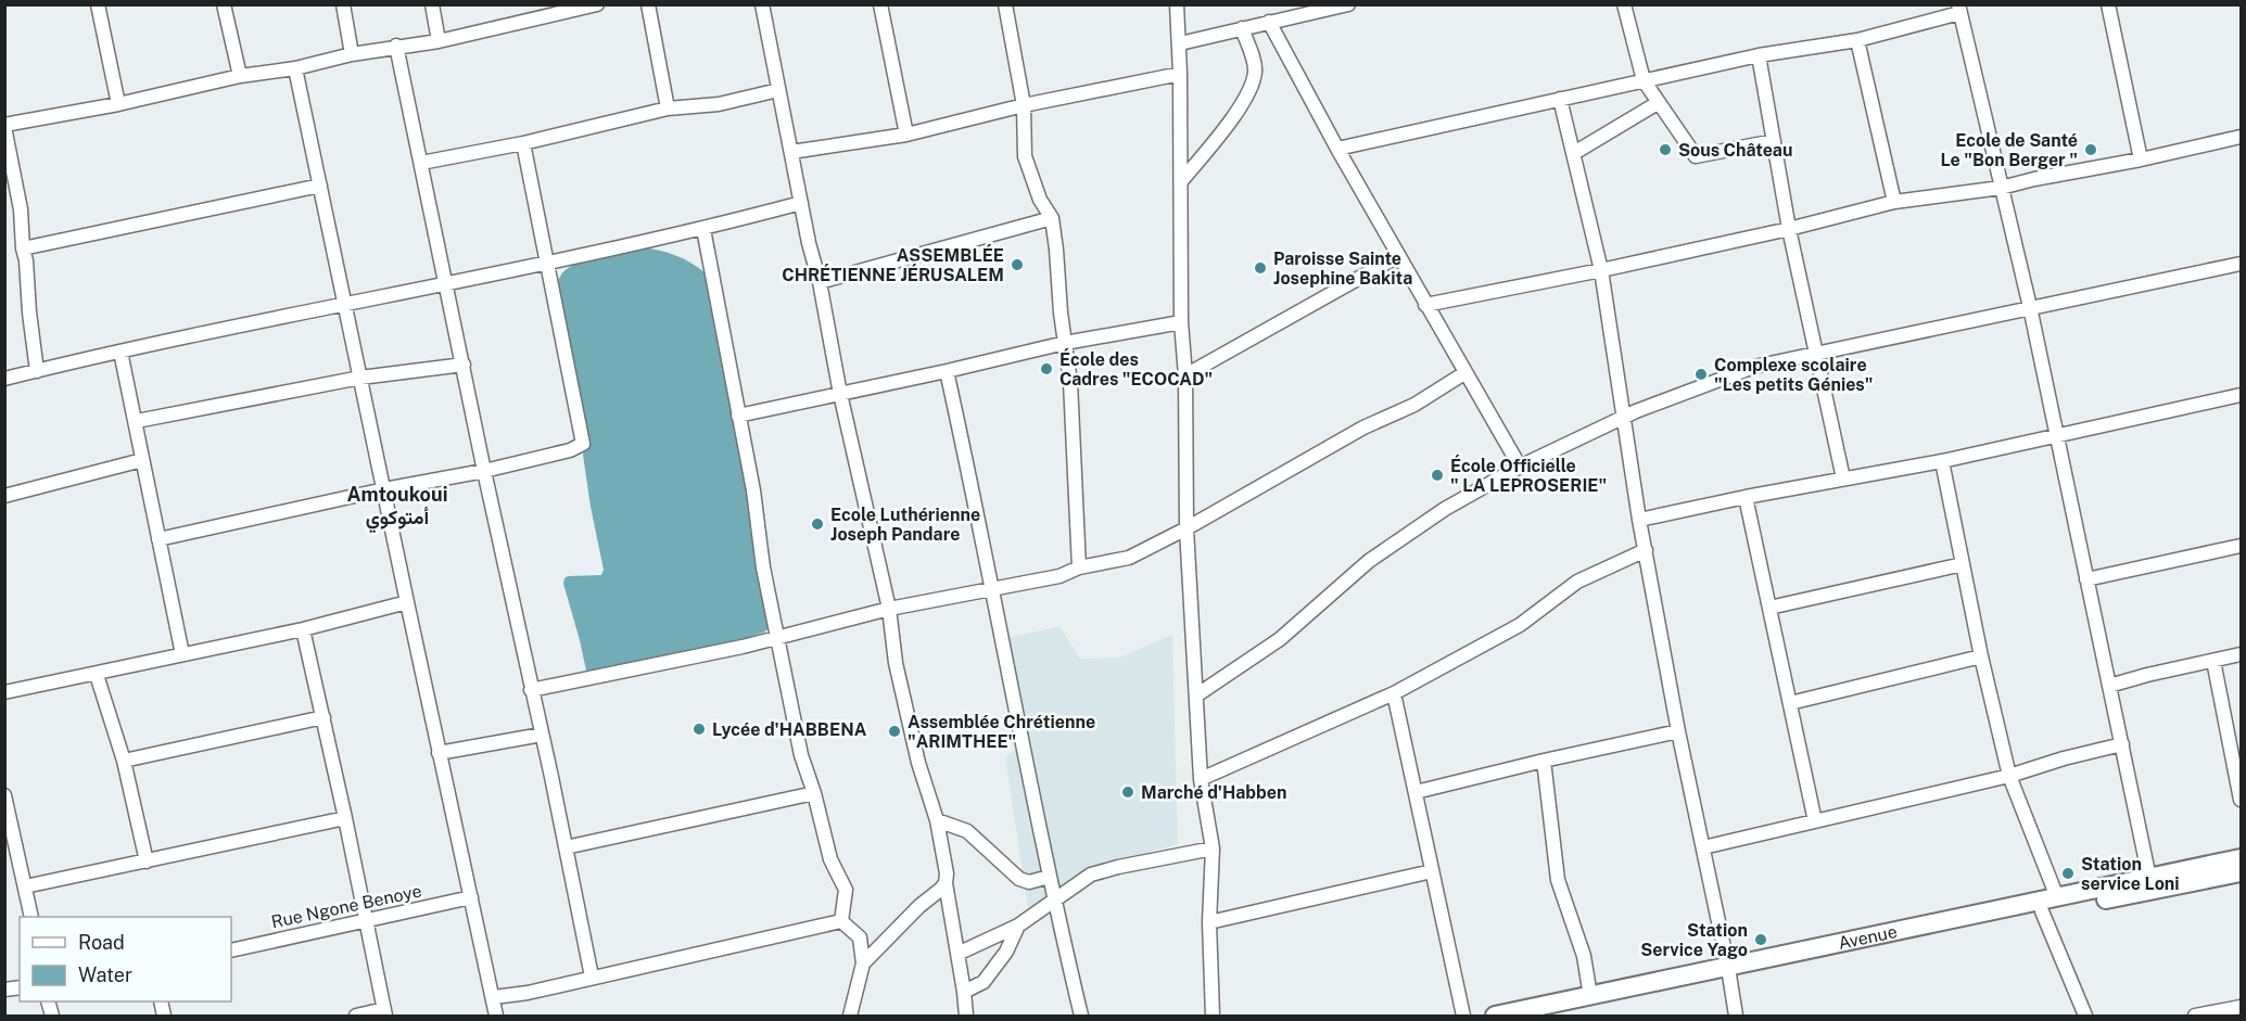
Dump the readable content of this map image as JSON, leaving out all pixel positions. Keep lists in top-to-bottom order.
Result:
{
  "streets": {
    "highway": ["Avenue"],
    "street": ["Rue Ngone Benoye"]
  },
  "districts": ["Amtoukoui أمتوكوي"],
  "places": [
    "Sous Château",
    "Ecole de Santé Le \"Bon Berger \"",
    "ASSEMBLÉE CHRÉTIENNE JÉRUSALEM",
    "Paroisse Sainte Josephine Bakita",
    "École des Cadres \"ECOCAD\"",
    "Complexe scolaire \"Les petits Génies\"",
    "École Officielle \" LA LEPROSERIE\"",
    "Ecole Luthérienne Joseph Pandare",
    "Lycée d'HABBENA",
    "Assemblée Chrétienne \"ARIMTHEE\"",
    "Marché d'Habben",
    "Station service Loni",
    "Station Service Yago"
  ],
  "legend": ["Road", "Water"]
}
